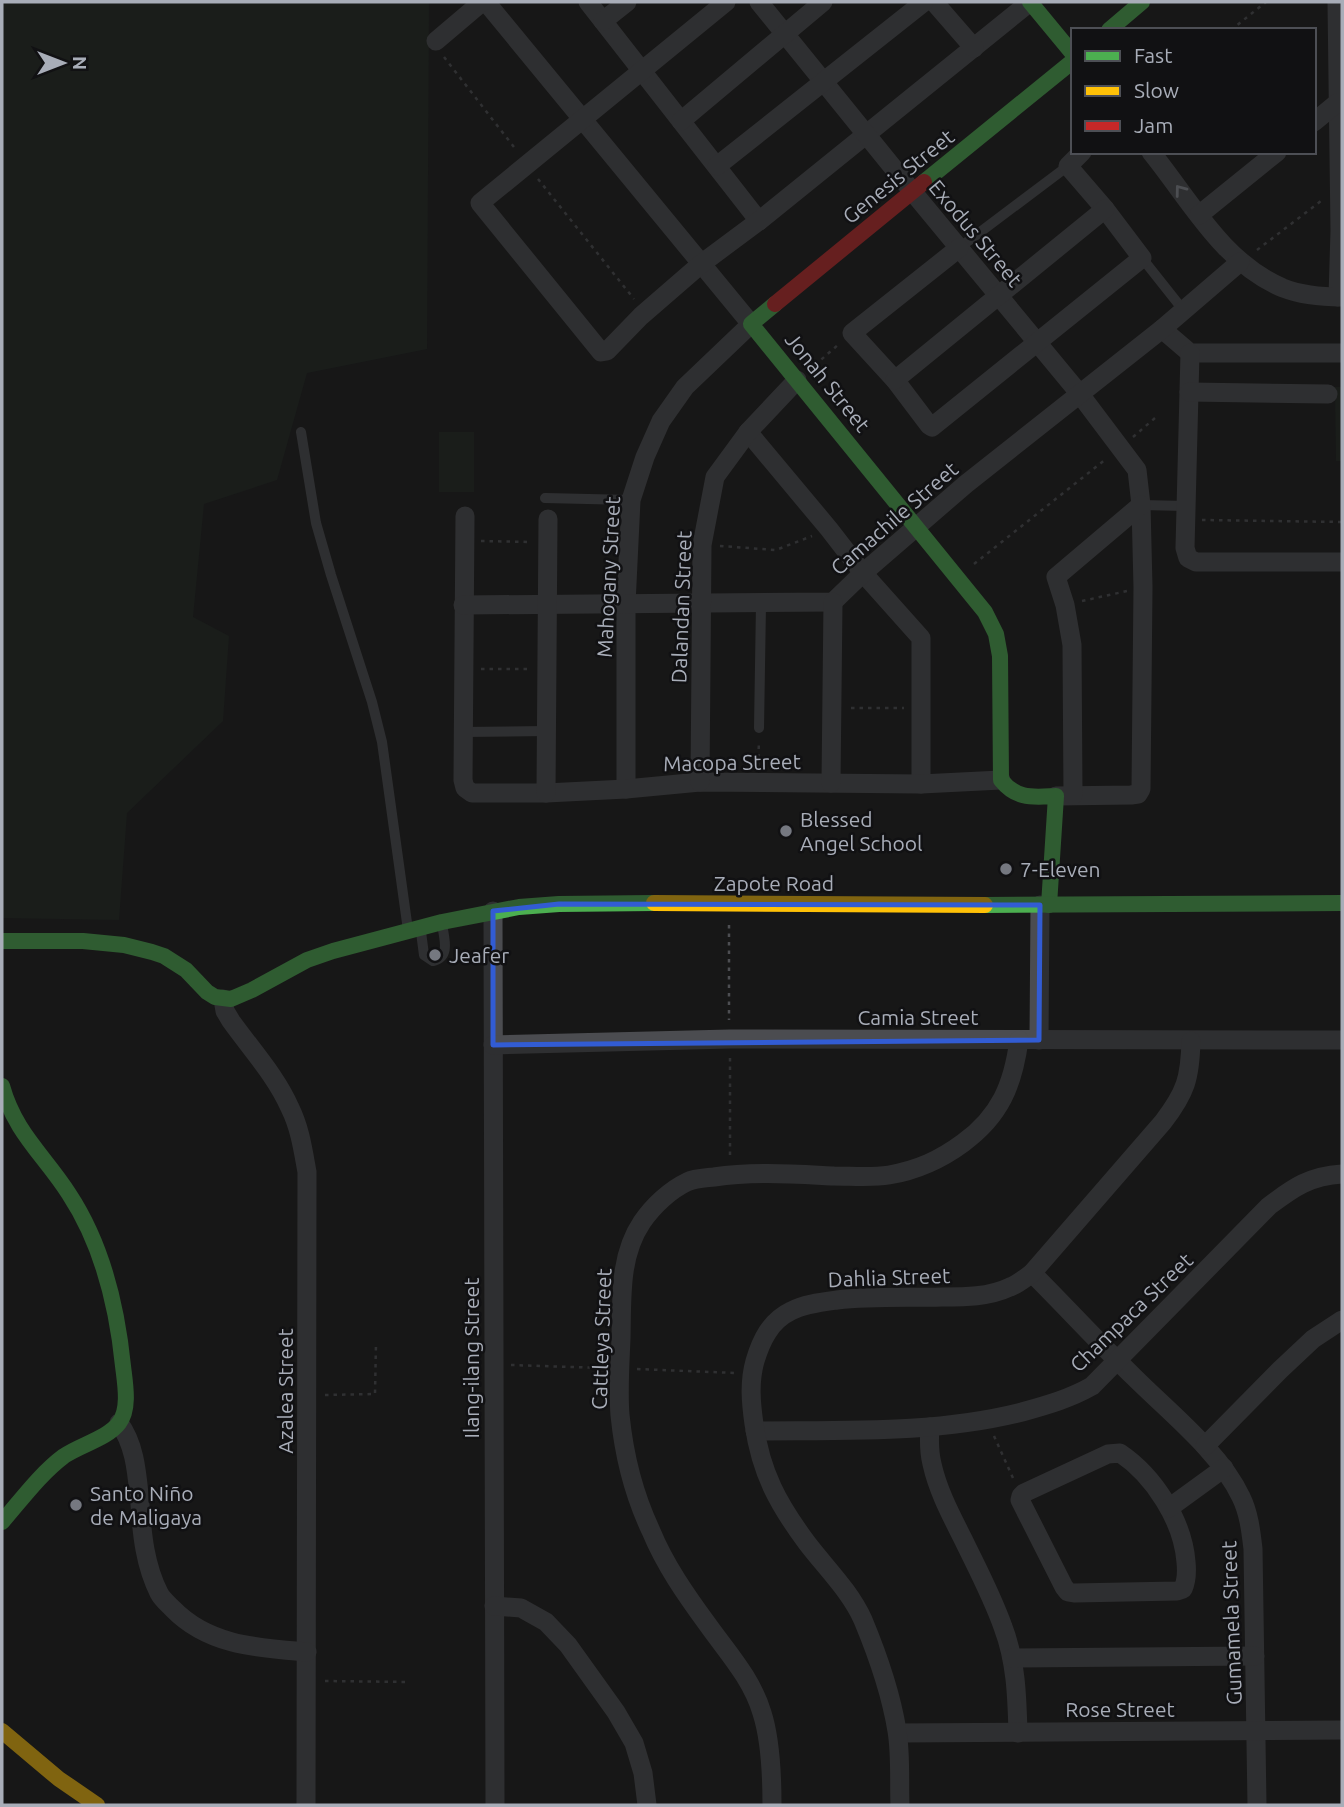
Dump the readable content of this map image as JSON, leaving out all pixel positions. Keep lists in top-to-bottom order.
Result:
{
  "streets": {
    "main road": ["Genesis Street", "Jonah Street", "Zapote Road"],
    "street": [
      "Exodus Street",
      "Camachile Street",
      "Mahogany Street",
      "Dalandan Street",
      "Macopa Street",
      "Camia Street",
      "Dahlia Street",
      "Champaca Street",
      "Cattleya Street",
      "Ilang-ilang Street",
      "Azalea Street",
      "Gumamela Street",
      "Rose Street"
    ]
  },
  "crossings": [
    ["Genesis Street", "Exodus Street"],
    ["Genesis Street", "Jonah Street"],
    ["Genesis Street", "Mahogany Street"],
    ["Exodus Street", "Camachile Street"],
    ["Jonah Street", "Camachile Street"],
    ["Jonah Street", "Mahogany Street"],
    ["Jonah Street", "Dalandan Street"],
    ["Jonah Street", "Macopa Street"],
    ["Camachile Street", "Mahogany Street"],
    ["Camachile Street", "Dalandan Street"],
    ["Mahogany Street", "Macopa Street"],
    ["Dalandan Street", "Macopa Street"],
    ["Zapote Road", "Ilang-ilang Street"],
    ["Zapote Road", "Azalea Street"],
    ["Camia Street", "Dahlia Street"],
    ["Camia Street", "Cattleya Street"],
    ["Camia Street", "Ilang-ilang Street"],
    ["Dahlia Street", "Champaca Street"],
    ["Dahlia Street", "Gumamela Street"],
    ["Dahlia Street", "Rose Street"],
    ["Champaca Street", "Gumamela Street"],
    ["Gumamela Street", "Rose Street"]
  ],
  "places": [
    "Blessed Angel School",
    "7-Eleven",
    "Jeafer",
    "Santo Niño de Maligaya"
  ],
  "legend": ["Fast", "Slow", "Jam"],
  "north": "right"
}
